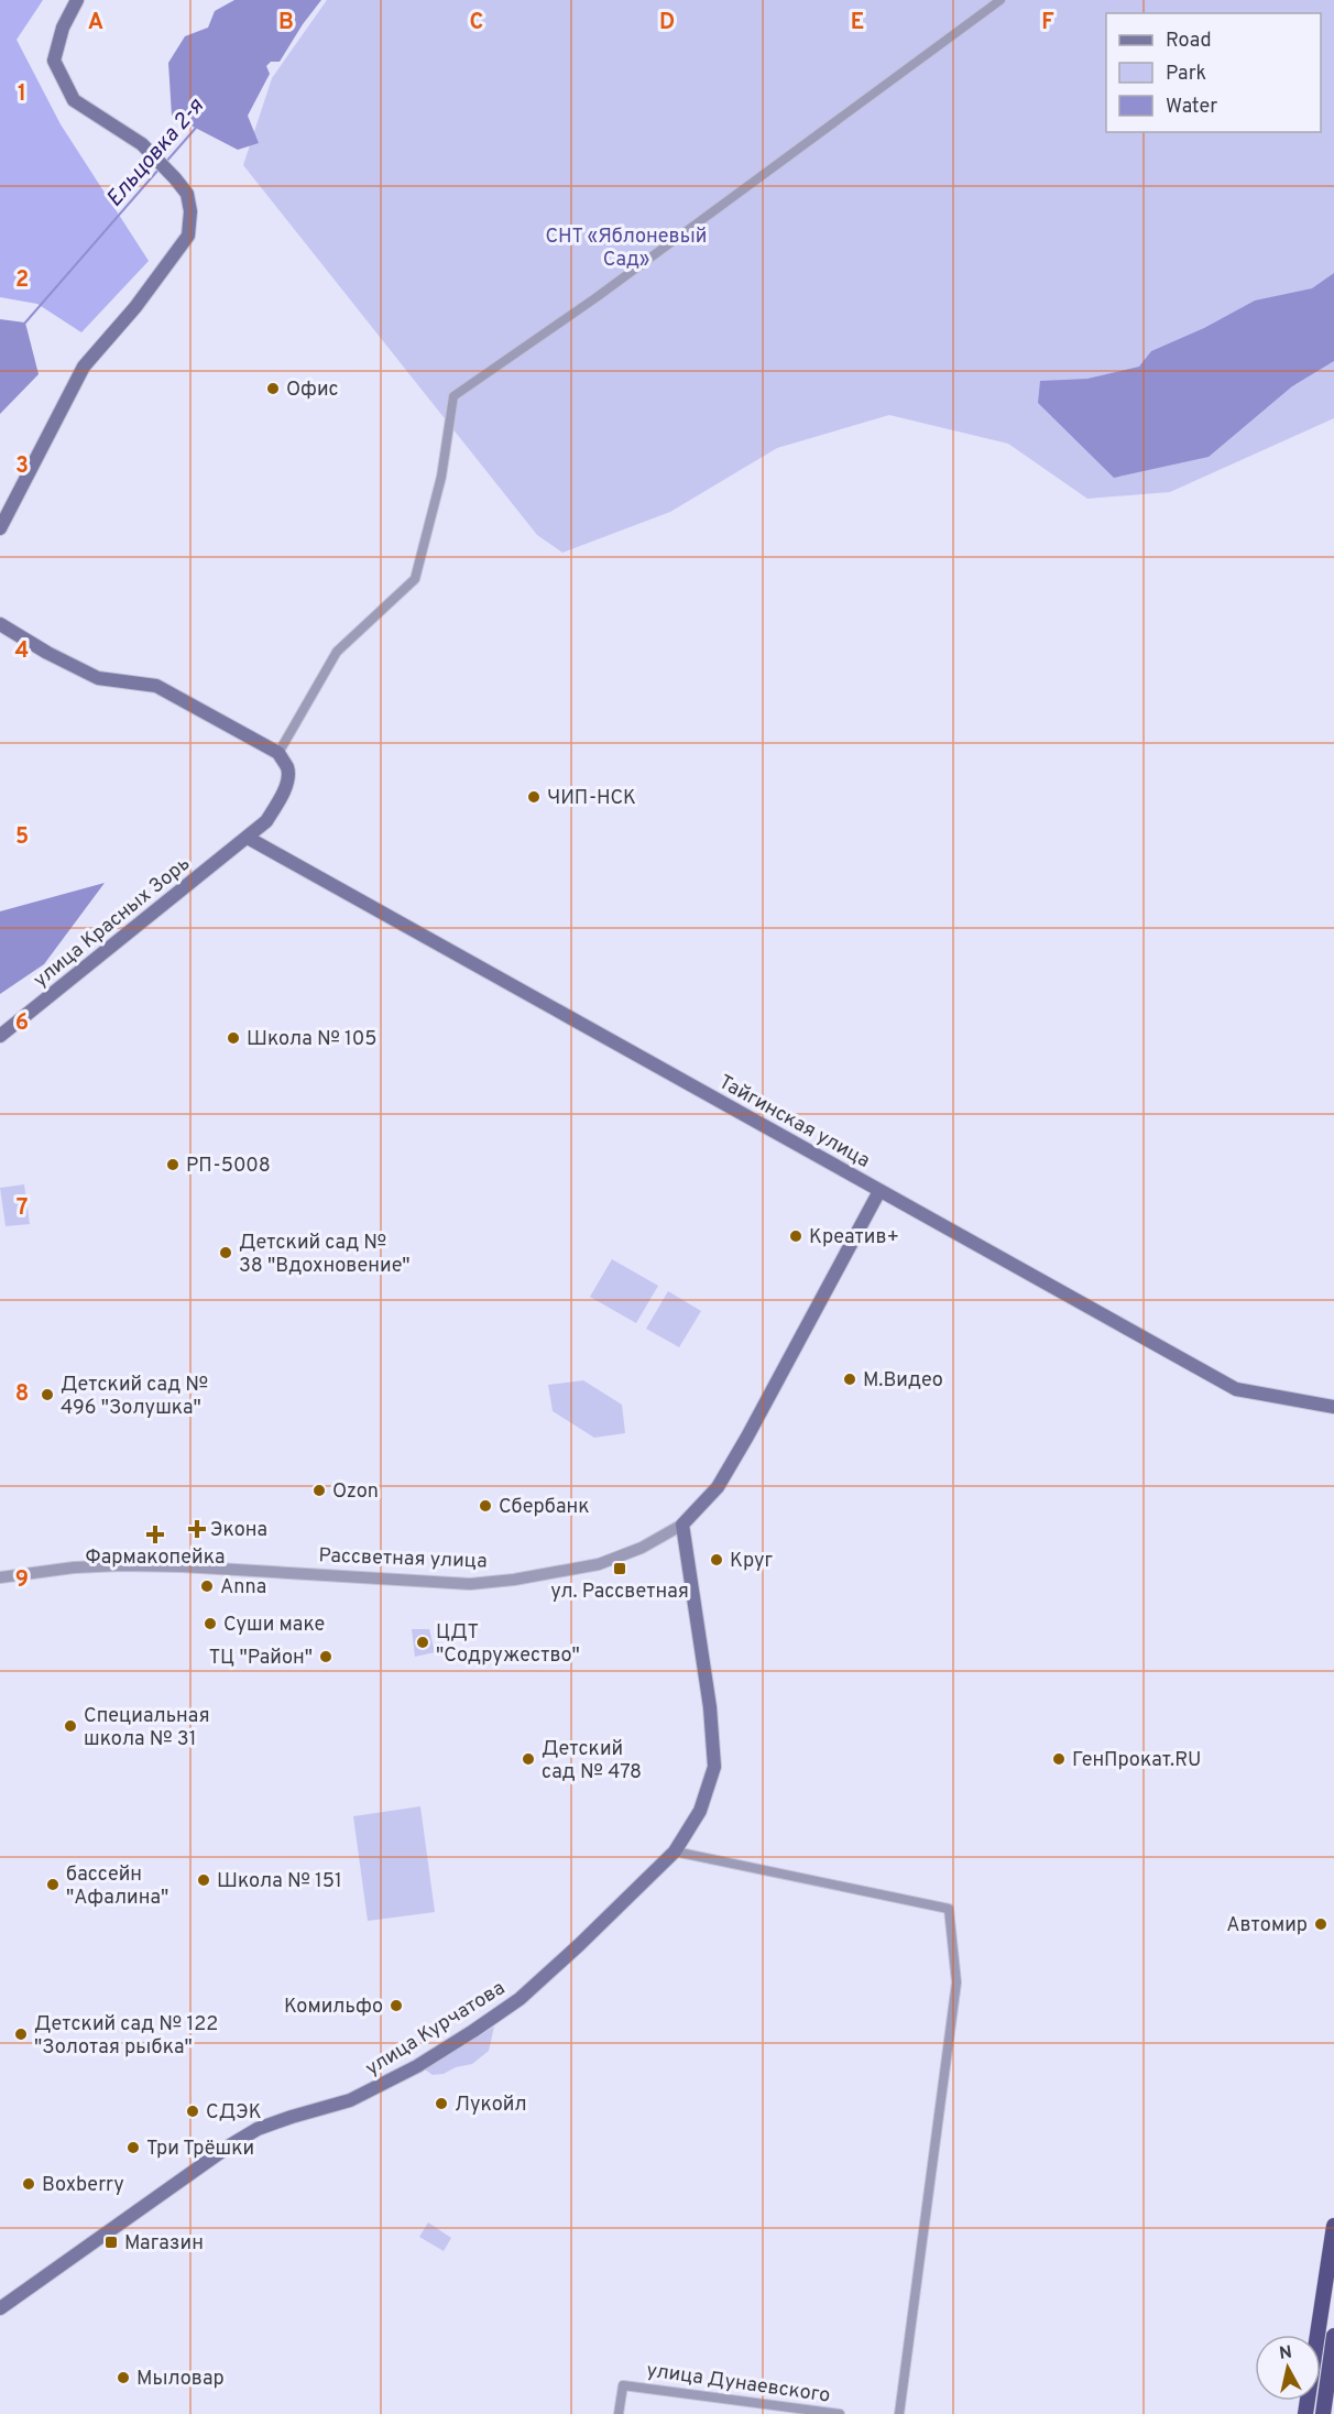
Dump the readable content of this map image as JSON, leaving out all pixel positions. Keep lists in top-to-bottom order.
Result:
{
  "streets": {
    "main road": [
      "улица Красных Зорь",
      "Тайгинская улица",
      "Рассветная улица",
      "улица Курчатова"
    ],
    "street": ["улица Дунаевского"]
  },
  "crossings": [
    ["улица Красных Зорь", "Тайгинская улица"],
    ["Тайгинская улица", "Рассветная улица"],
    ["Рассветная улица", "улица Курчатова"]
  ],
  "water": ["Ельцовка 2-я"],
  "parks": ["СНТ «Яблоневый Сад»"],
  "places": {
    "other": [
      "Офис",
      "ЧИП-НСК",
      "Школа № 105",
      "РП-5008",
      "Креатив+",
      "Детский сад № 38 \"Вдохновение\"",
      "М.Видео",
      "Детский сад № 496 \"Золушка\"",
      "Ozon",
      "Сбербанк",
      "Круг",
      "Anna",
      "Суши маке",
      "ЦДТ \"Содружество\"",
      "ТЦ \"Район\"",
      "Специальная школа № 31",
      "Детский сад № 478",
      "ГенПрокат.RU",
      "Школа № 151",
      "бассейн \"Афалина\"",
      "Автомир",
      "Комильфо",
      "Детский сад № 122 \"Золотая рыбка\"",
      "Лукойл",
      "СДЭК",
      "Три Трёшки",
      "Boxberry",
      "Мыловар"
    ],
    "health": ["Экона", "Фармакопейка"],
    "transit": ["ул. Рассветная", "Магазин"]
  },
  "legend": ["Road", "Park", "Water"],
  "north": "top",
  "grid": {
    "columns": [
      "A",
      "B",
      "C",
      "D",
      "E",
      "F"
    ],
    "rows": [
      "1",
      "2",
      "3",
      "4",
      "5",
      "6",
      "7",
      "8",
      "9"
    ]
  }
}
